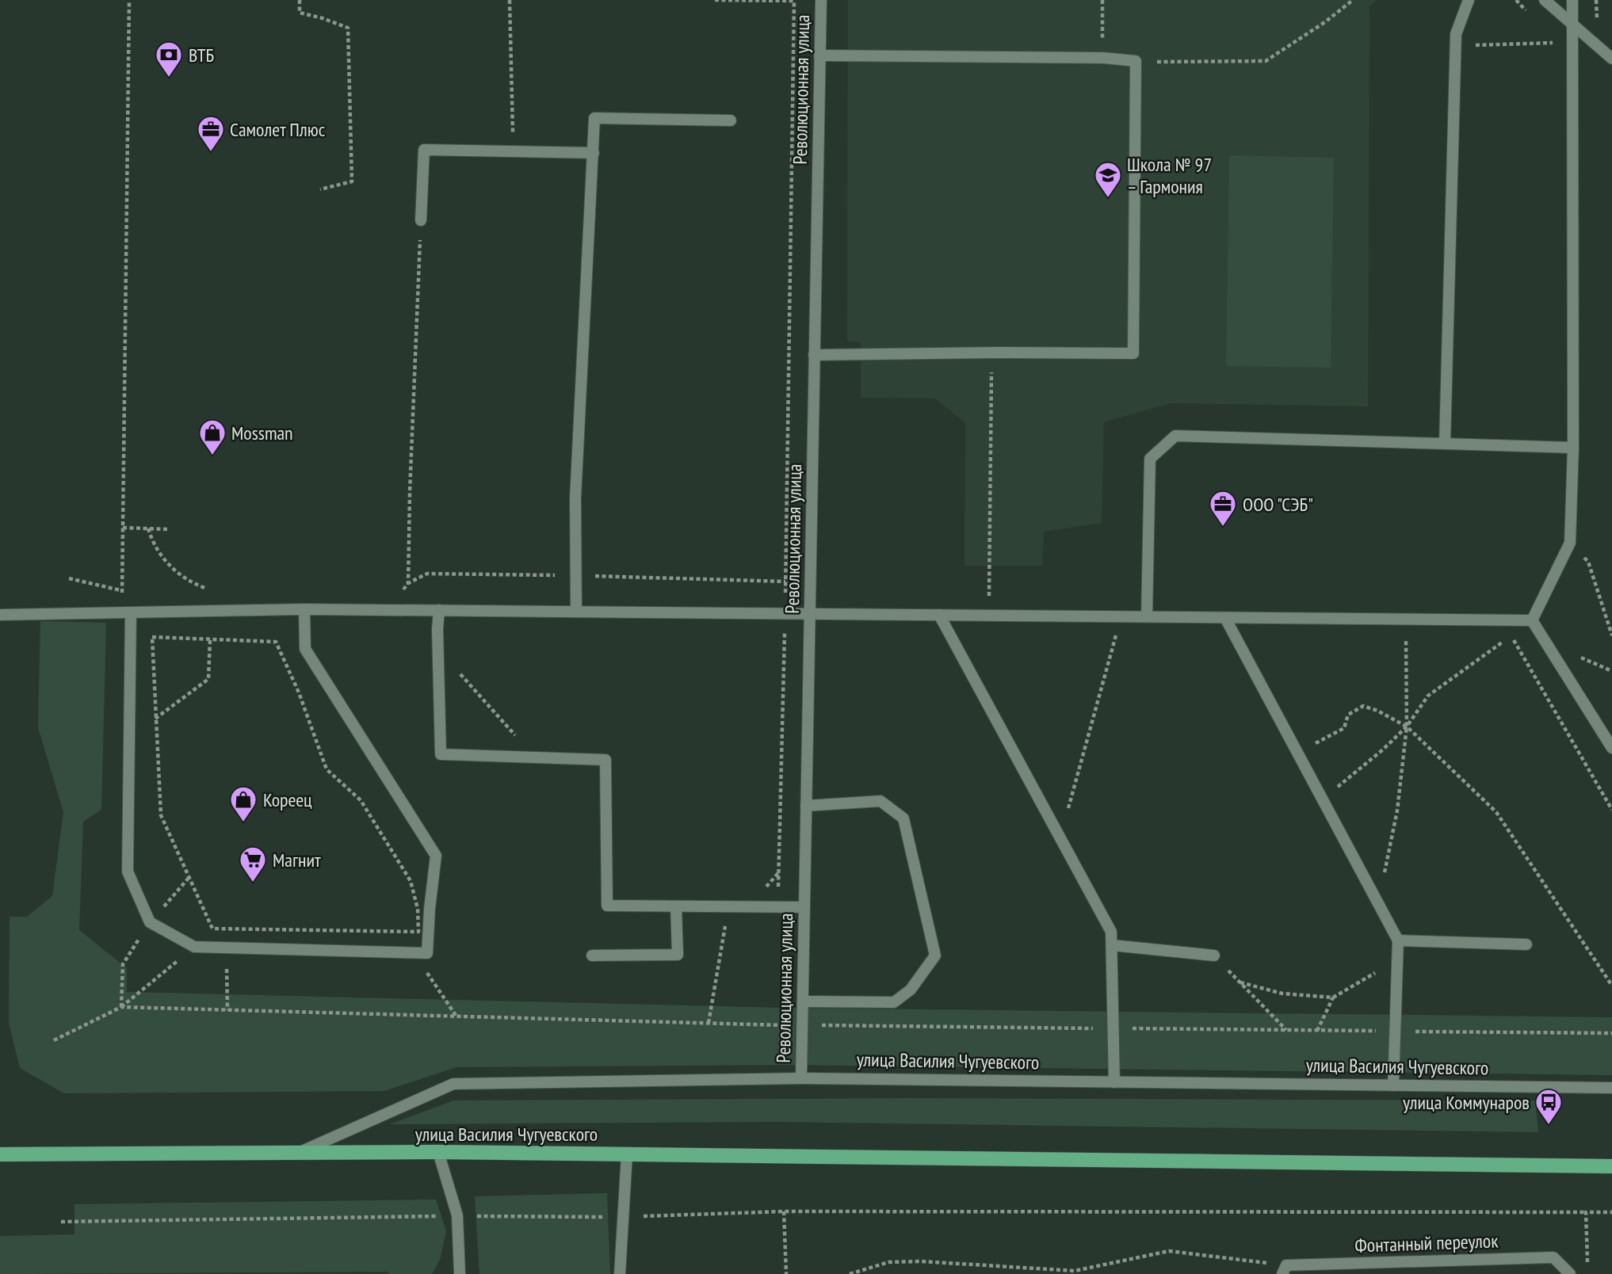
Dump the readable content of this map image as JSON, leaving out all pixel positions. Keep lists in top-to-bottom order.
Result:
{
  "streets": {
    "main road": ["улица Василия Чугуевского"],
    "street": ["Революционная улица", "Фонтанный переулок"]
  },
  "crossings": [
    ["Революционная улица", "улица Василия Чугуевского"]
  ],
  "places": {
    "bank": ["ВТБ"],
    "office": ["Самолет Плюс", "ООО \"СЭБ\""],
    "school or university": ["Школа № 97 – Гармония"],
    "shop": ["Mossman", "Кореец"],
    "supermarket": ["Магнит"],
    "bus stop": ["улица Коммунаров"]
  }
}
